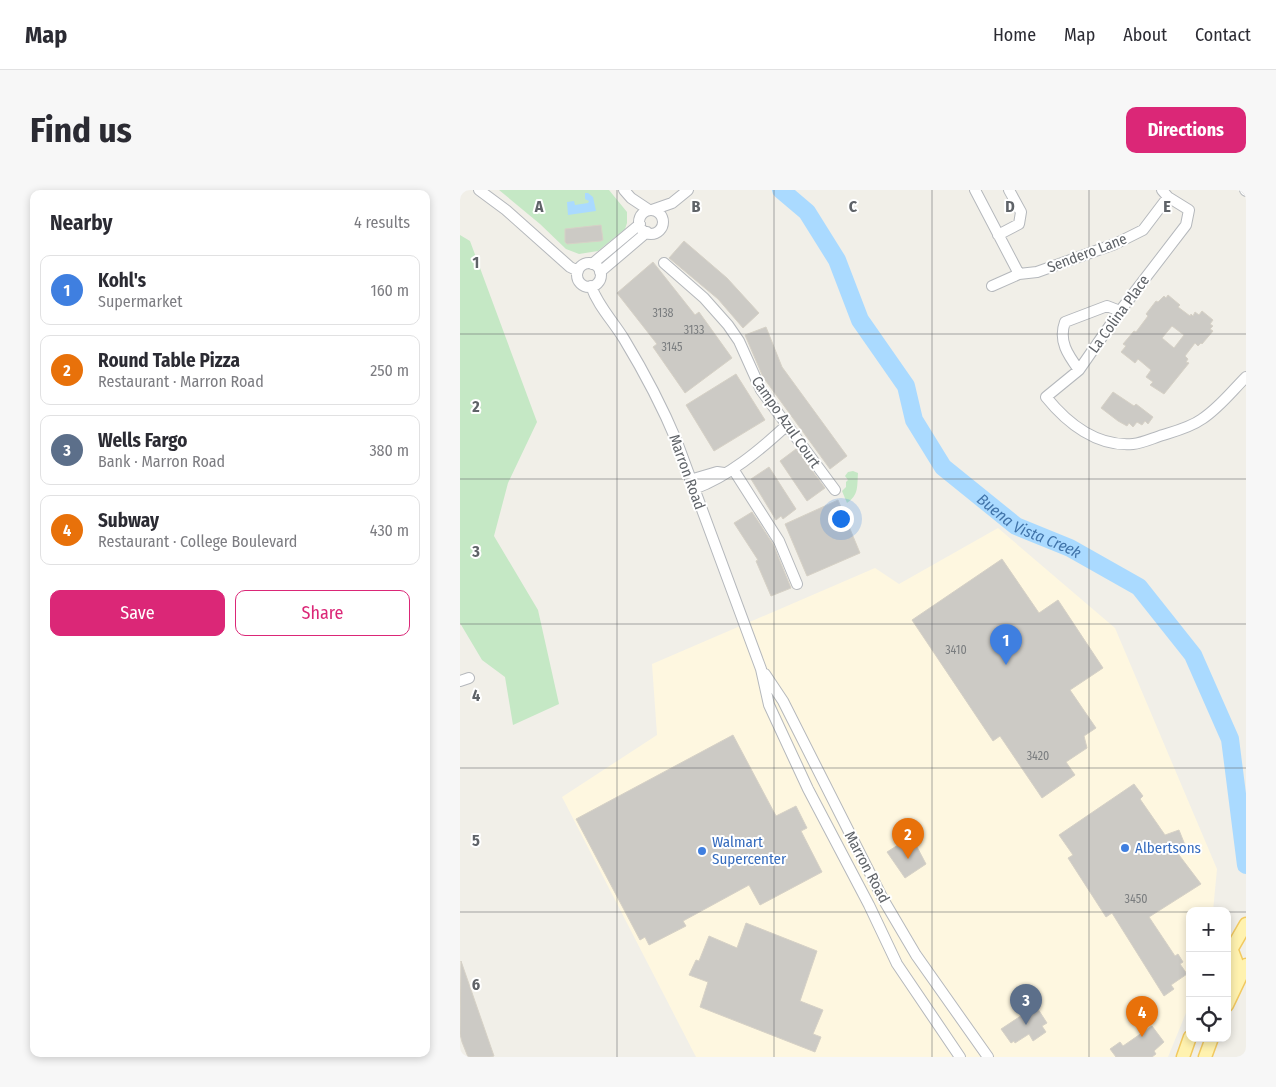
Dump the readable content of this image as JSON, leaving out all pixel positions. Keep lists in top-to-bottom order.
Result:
{
  "streets": {
    "street": [
      "Sendero Lane",
      "La Colina Place",
      "Campo Azul Court",
      "Marron Road"
    ]
  },
  "crossings": [
    ["Sendero Lane", "La Colina Place"]
  ],
  "water": ["Buena Vista Creek"],
  "places": ["Albertsons", "Walmart Supercenter"],
  "house_numbers": [
    "3138",
    "3133",
    "3145",
    "3410",
    "3420",
    "3450"
  ],
  "page": {
    "header": "Map",
    "nav": [
      "Home",
      "Map",
      "About",
      "Contact"
    ],
    "buttons": [
      "Directions",
      ["Save", "Share"]
    ],
    "title": "Find us",
    "heading": ["Nearby", "4 results"],
    "list": [
      {
        "mark": "1",
        "name": "Kohl's",
        "note": "Supermarket",
        "value": "160 m"
      },
      {
        "mark": "2",
        "name": "Round Table Pizza",
        "note": "Restaurant · Marron Road",
        "value": "250 m"
      },
      {
        "mark": "3",
        "name": "Wells Fargo",
        "note": "Bank · Marron Road",
        "value": "380 m"
      },
      {
        "mark": "4",
        "name": "Subway",
        "note": "Restaurant · College Boulevard",
        "value": "430 m"
      }
    ],
    "pins": [
      "1",
      "2",
      "3",
      "4"
    ],
    "map_buttons": ["+", "−"]
  },
  "grid": {
    "columns": [
      "A",
      "B",
      "C",
      "D",
      "E"
    ],
    "rows": [
      "1",
      "2",
      "3",
      "4",
      "5",
      "6"
    ]
  }
}
